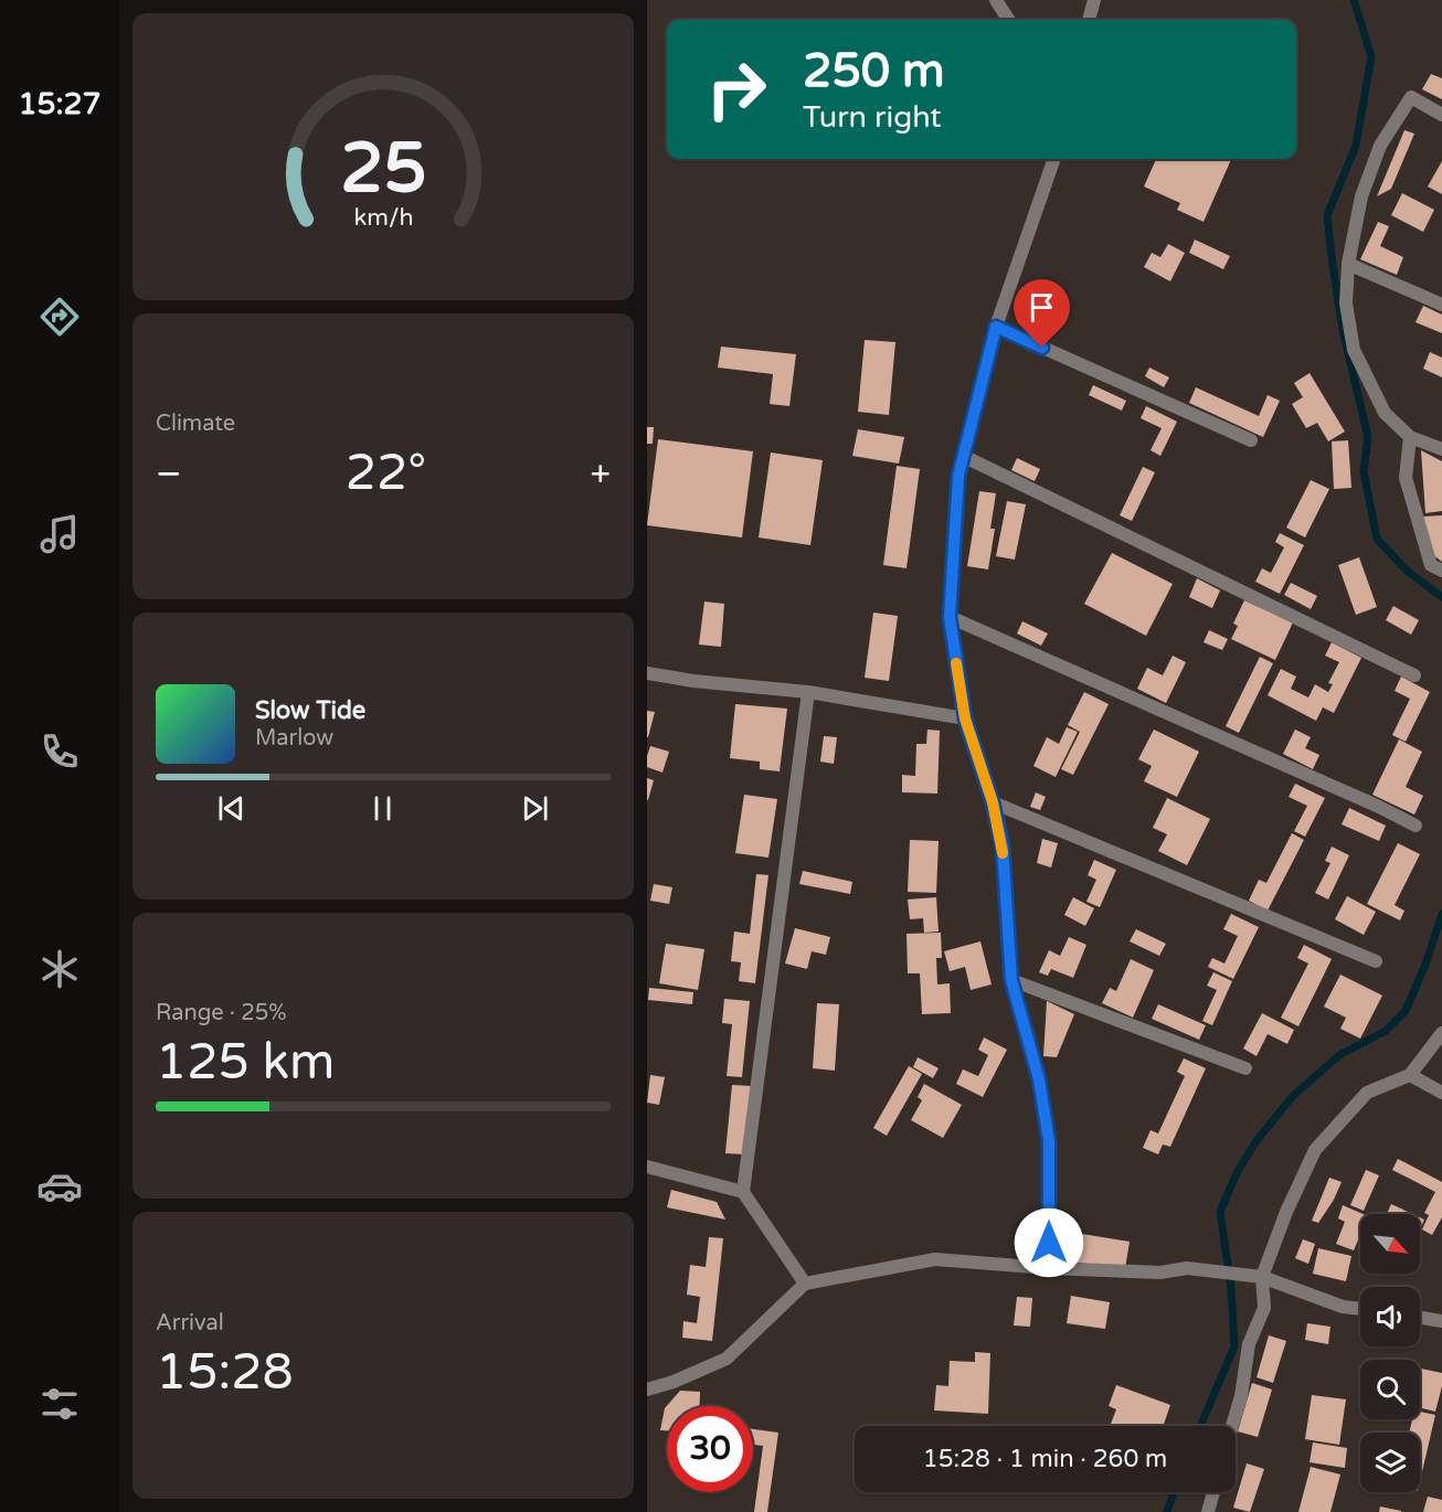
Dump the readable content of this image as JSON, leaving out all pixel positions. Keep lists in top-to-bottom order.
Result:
{
  "north": "bottom right",
  "page": {
    "tabs": "15:27",
    "turn": ["250 m", "Turn right"],
    "tile": [
      "Climate",
      ["Range · 25%", "125 km"],
      ["Arrival", "15:28"]
    ],
    "heat": ["−", "22°", "+"],
    "song": ["Slow Tide", "Marlow"],
    "limit": "30",
    "trip": "15:28 · 1 min · 260 m",
    "gauge": ["25", "km/h"]
  }
}
